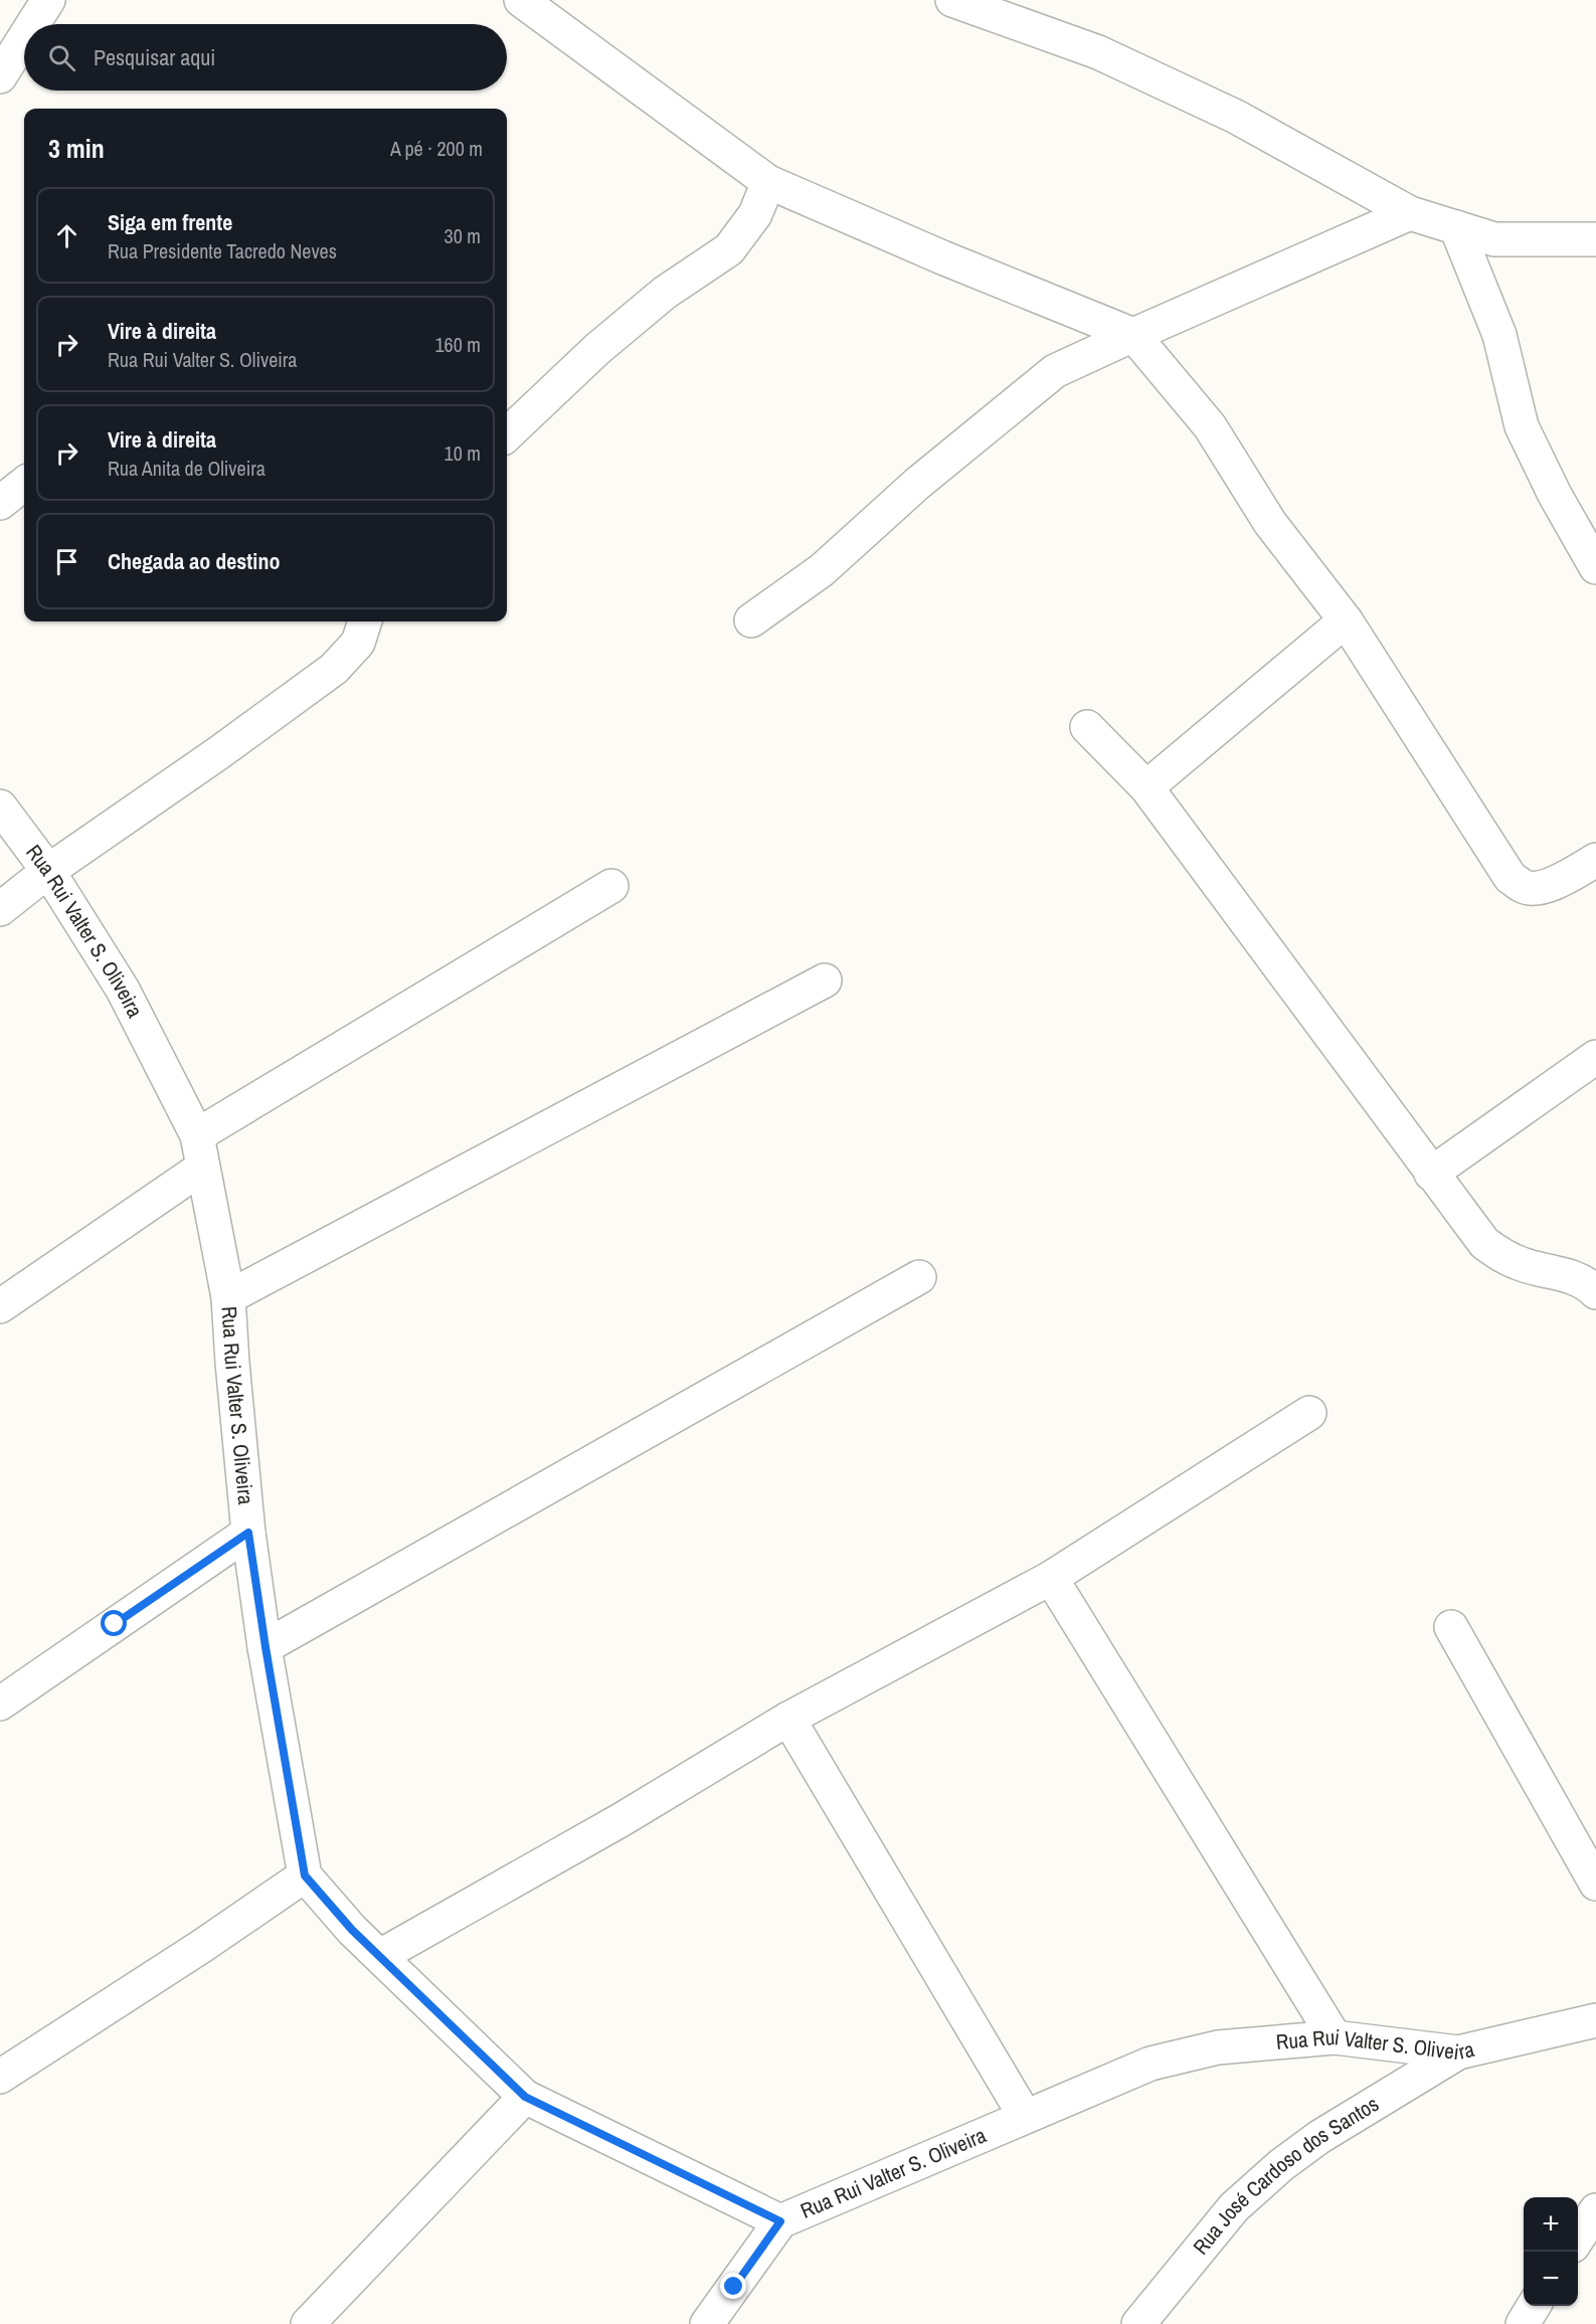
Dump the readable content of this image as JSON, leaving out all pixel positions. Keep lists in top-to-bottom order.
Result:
{
  "streets": {
    "street": ["Rua Rui Valter S. Oliveira", "Rua José Cardoso dos Santos"]
  },
  "crossings": [
    ["Rua Rui Valter S. Oliveira", "Rua José Cardoso dos Santos"]
  ],
  "page": {
    "search": "Pesquisar aqui",
    "heading": ["3 min", "A pé · 200 m"],
    "list": [
      ["Siga em frente", "Rua Presidente Tacredo Neves", "30 m"],
      ["Vire à direita", "Rua Rui Valter S. Oliveira", "160 m"],
      ["Vire à direita", "Rua Anita de Oliveira", "10 m"],
      "Chegada ao destino"
    ],
    "map_buttons": ["+", "−"]
  }
}
